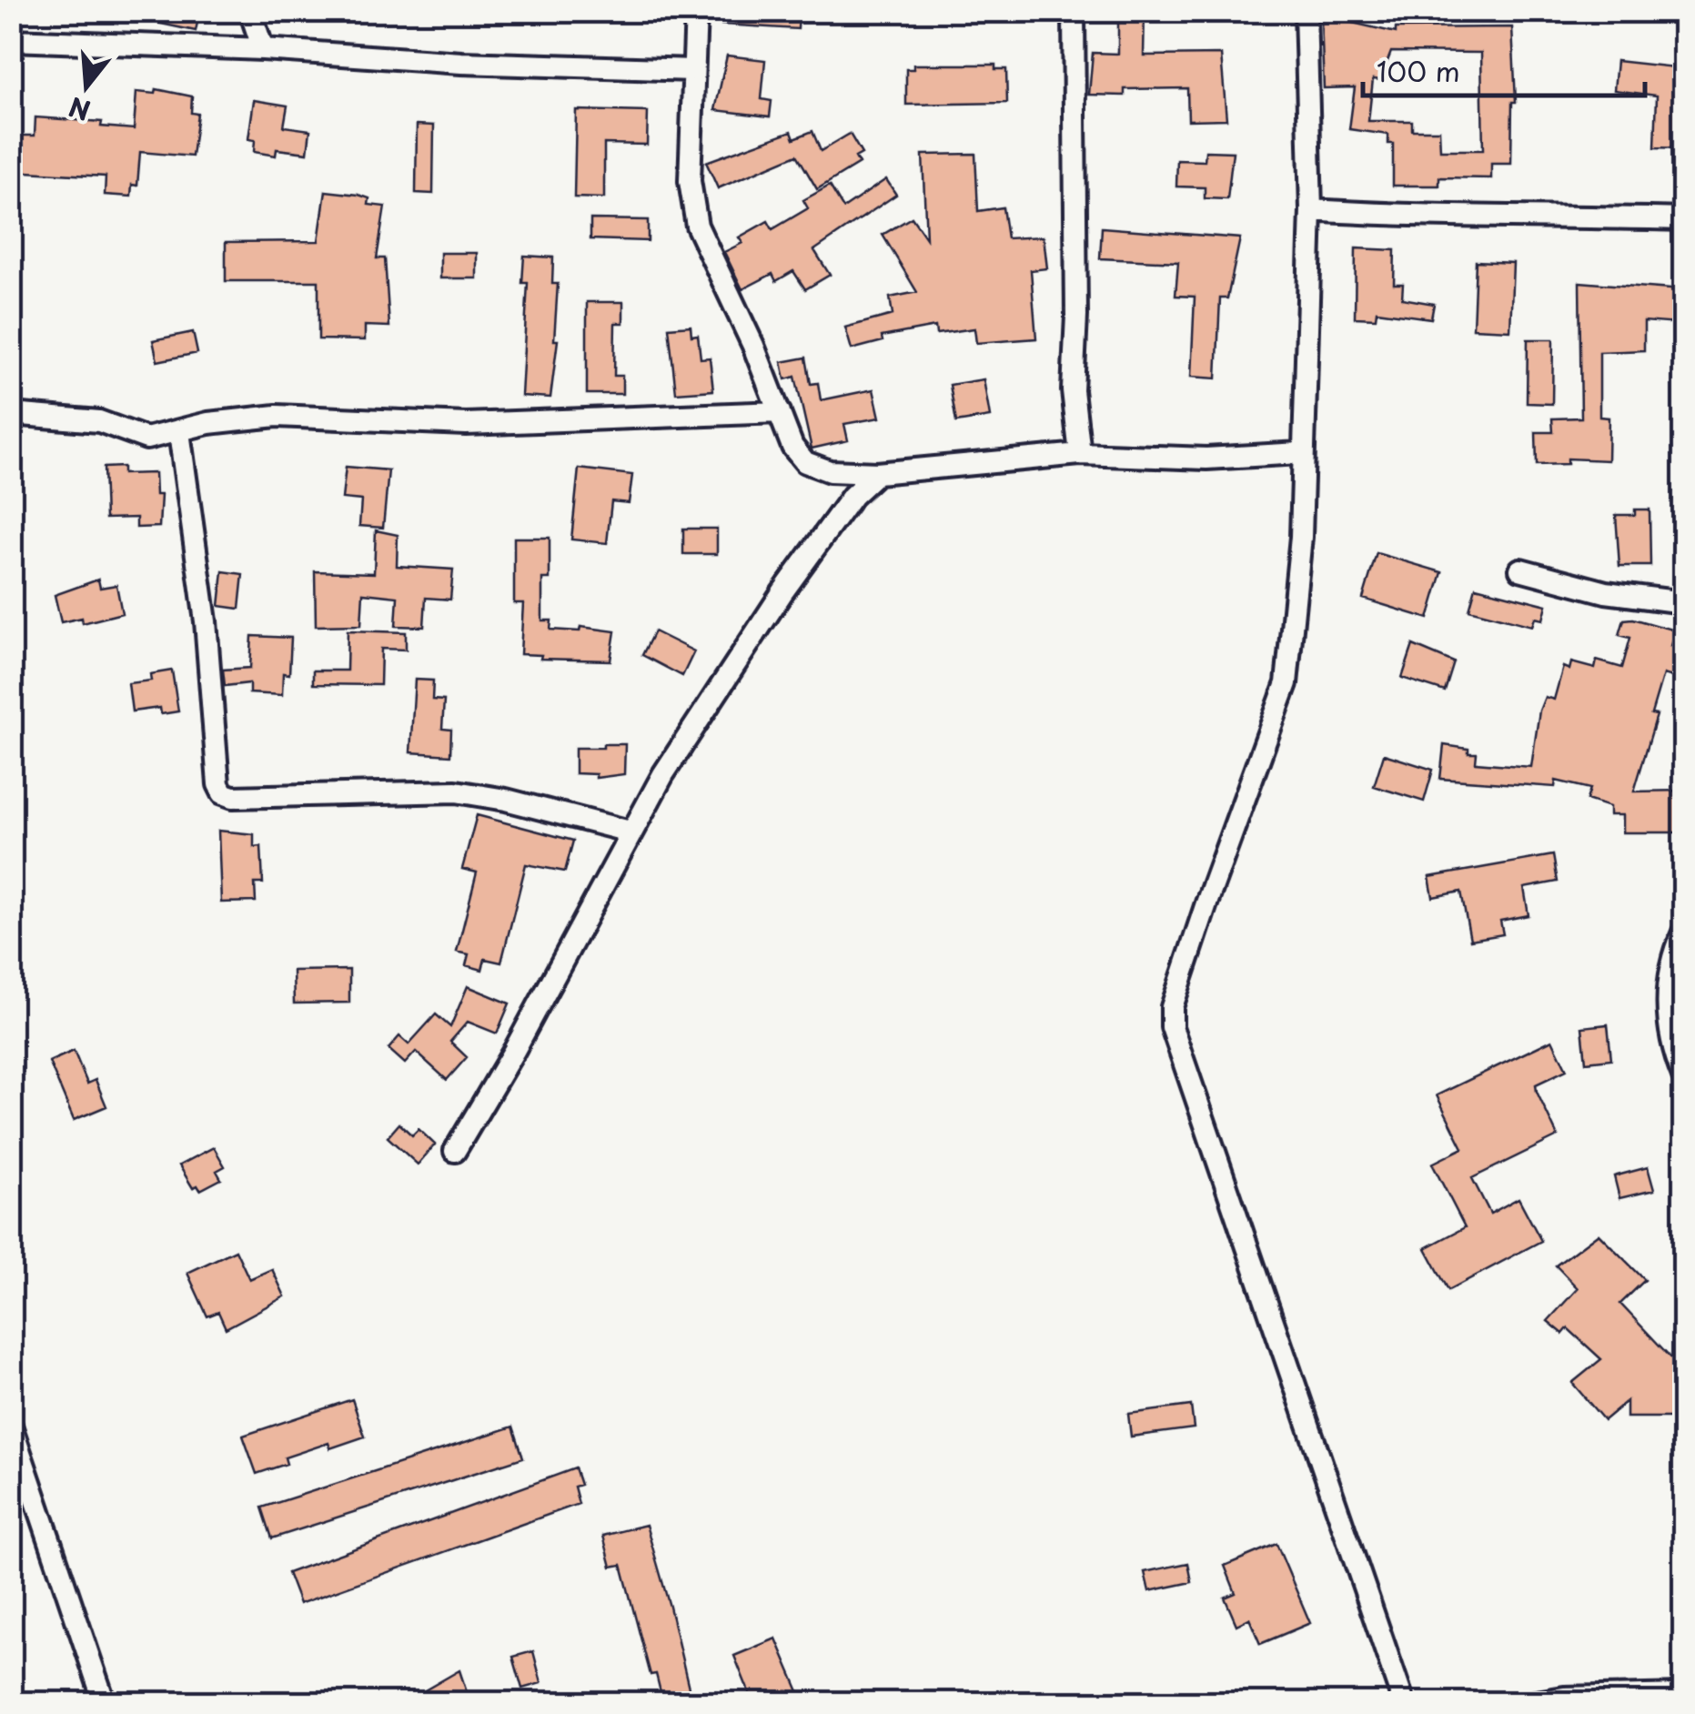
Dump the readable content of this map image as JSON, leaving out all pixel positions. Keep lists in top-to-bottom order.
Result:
{
  "scale_bar": "100 m",
  "north": "bottom"
}
